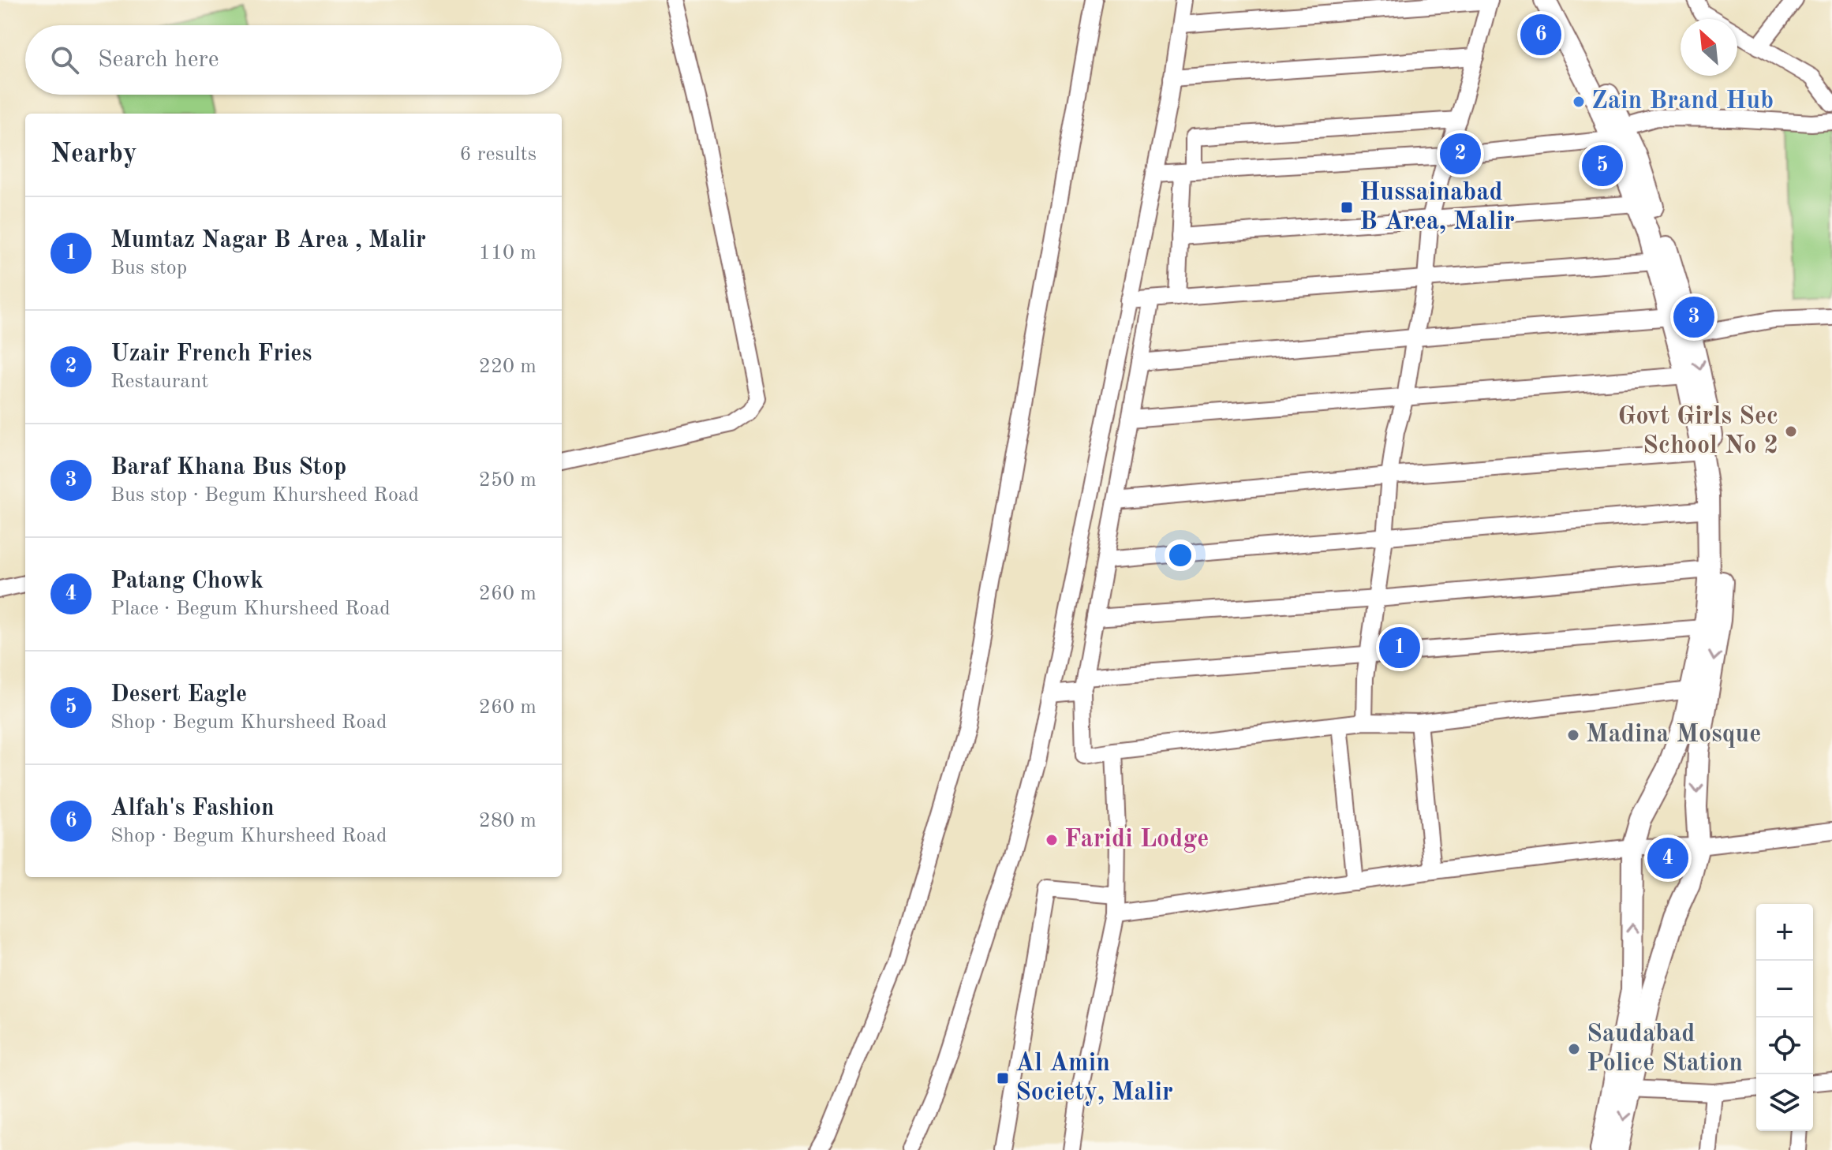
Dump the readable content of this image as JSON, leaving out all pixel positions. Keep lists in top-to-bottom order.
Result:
{
  "places": {
    "other": [
      "Zain Brand Hub",
      "Govt Girls Sec School No 2",
      "Madina Mosque",
      "Faridi Lodge",
      "Saudabad Police Station"
    ],
    "transit": ["Hussainabad B Area, Malir", "Al Amin Society, Malir"]
  },
  "north": "top left",
  "page": {
    "pins": [
      "6",
      "2",
      "5",
      "3",
      "1",
      "4"
    ],
    "search": "Search here",
    "heading": ["Nearby", "6 results"],
    "list": [
      {
        "mark": "1",
        "name": "Mumtaz Nagar B Area , Malir",
        "note": "Bus stop",
        "value": "110 m"
      },
      {
        "mark": "2",
        "name": "Uzair French Fries",
        "note": "Restaurant",
        "value": "220 m"
      },
      {
        "mark": "3",
        "name": "Baraf Khana Bus Stop",
        "note": "Bus stop · Begum Khursheed Road",
        "value": "250 m"
      },
      {
        "mark": "4",
        "name": "Patang Chowk",
        "note": "Place · Begum Khursheed Road",
        "value": "260 m"
      },
      {
        "mark": "5",
        "name": "Desert Eagle",
        "note": "Shop · Begum Khursheed Road",
        "value": "260 m"
      },
      {
        "mark": "6",
        "name": "Alfah's Fashion",
        "note": "Shop · Begum Khursheed Road",
        "value": "280 m"
      }
    ],
    "map_buttons": ["+", "−"]
  }
}
